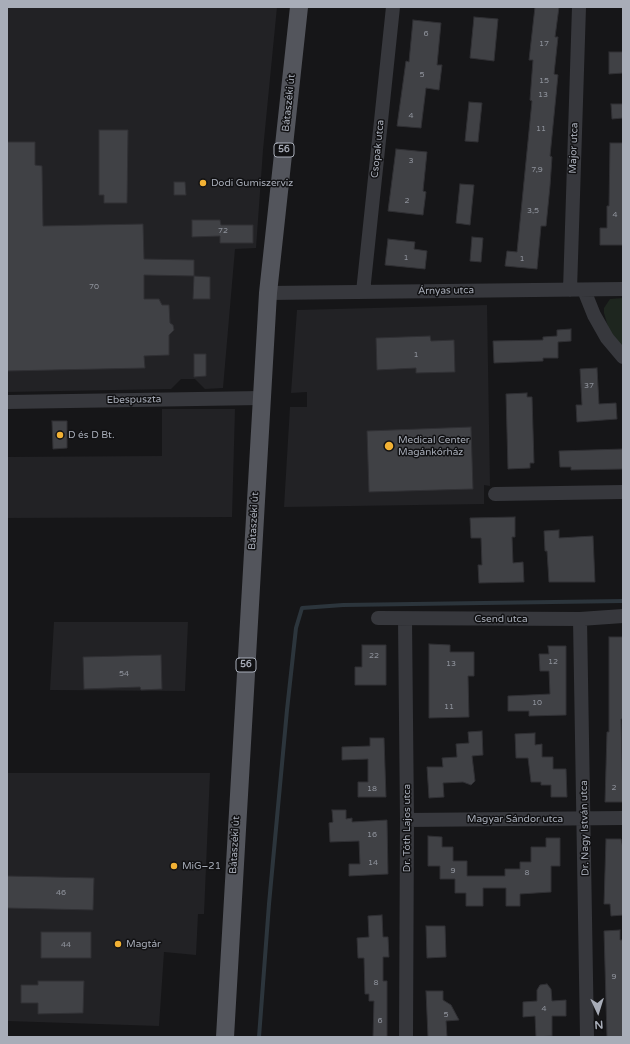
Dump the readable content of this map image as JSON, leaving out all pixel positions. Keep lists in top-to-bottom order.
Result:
{
  "streets": {
    "main road": ["Bátaszéki út", "56"],
    "street": [
      "Major utca",
      "Csopak utca",
      "Árnyas utca",
      "Ebespuszta",
      "Csend utca",
      "Magyar Sándor utca",
      "Dr. Tóth Lajos utca",
      "Dr. Nagy István utca"
    ]
  },
  "crossings": [
    ["Bátaszéki út", "Árnyas utca"],
    ["Bátaszéki út", "Ebespuszta"],
    ["Major utca", "Árnyas utca"],
    ["Csopak utca", "Árnyas utca"],
    ["Csend utca", "Dr. Tóth Lajos utca"],
    ["Csend utca", "Dr. Nagy István utca"],
    ["Magyar Sándor utca", "Dr. Tóth Lajos utca"],
    ["Magyar Sándor utca", "Dr. Nagy István utca"]
  ],
  "places": [
    "Dodi Gumiszerviz",
    "D és D Bt.",
    "Medical Center Magánkórház",
    "MiG–21",
    "Magtár"
  ],
  "house_numbers": [
    "6",
    "17",
    "5",
    "15",
    "13",
    "4",
    "11",
    "3",
    "7,9",
    "2",
    "3,5",
    "4",
    "72",
    "1",
    "1",
    "70",
    "1",
    "37",
    "22",
    "12",
    "13",
    "54",
    "10",
    "11",
    "2",
    "18",
    "16",
    "14",
    "9",
    "8",
    "46",
    "44",
    "9",
    "8",
    "4",
    "5",
    "6"
  ],
  "north": "bottom"
}
